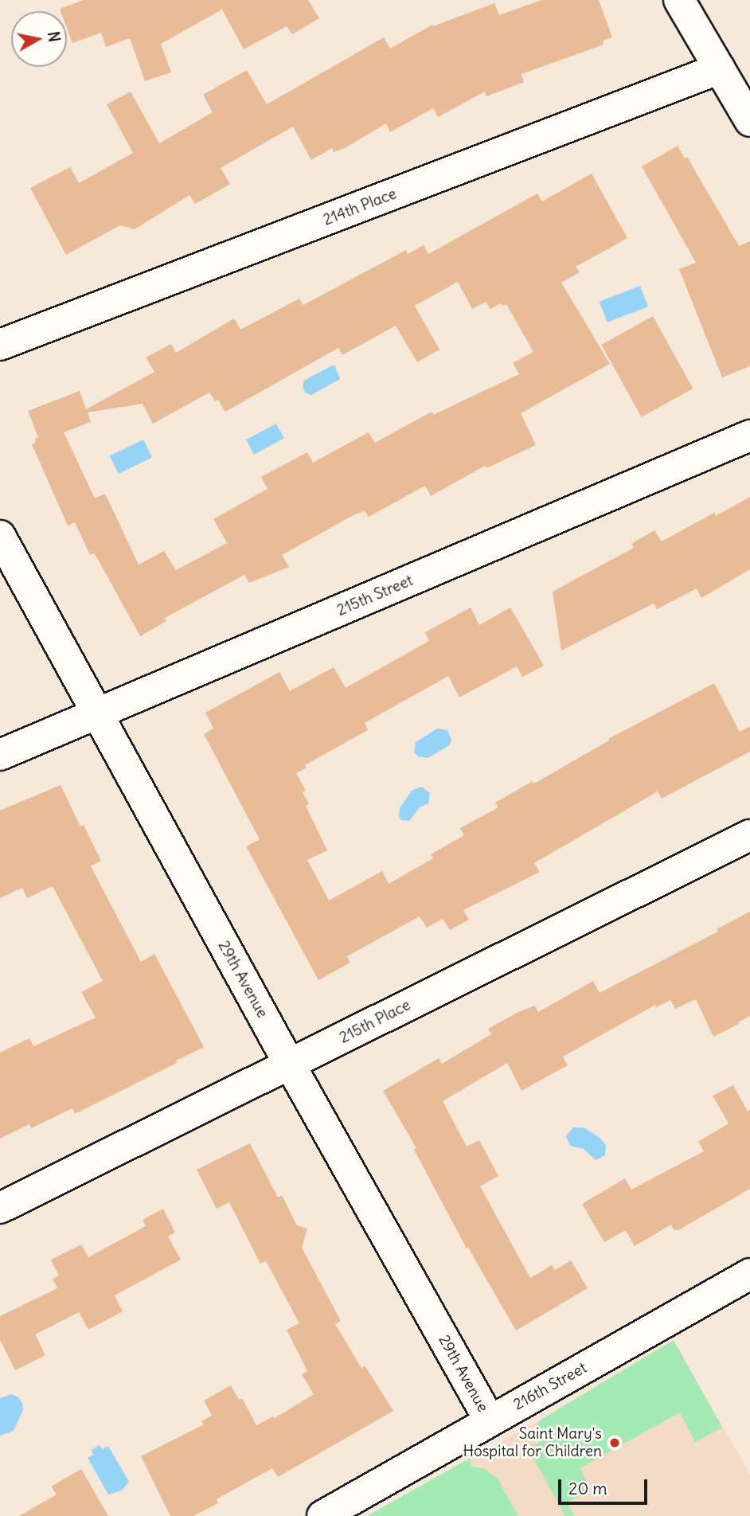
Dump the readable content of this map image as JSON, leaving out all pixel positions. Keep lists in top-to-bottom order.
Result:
{
  "streets": {
    "street": [
      "214th Place",
      "215th Street",
      "29th Avenue",
      "215th Place",
      "216th Street"
    ]
  },
  "crossings": [
    ["215th Street", "29th Avenue"],
    ["29th Avenue", "215th Place"],
    ["29th Avenue", "216th Street"]
  ],
  "places": ["Saint Mary's Hospital for Children"],
  "scale_bar": "20 m",
  "north": "right"
}
